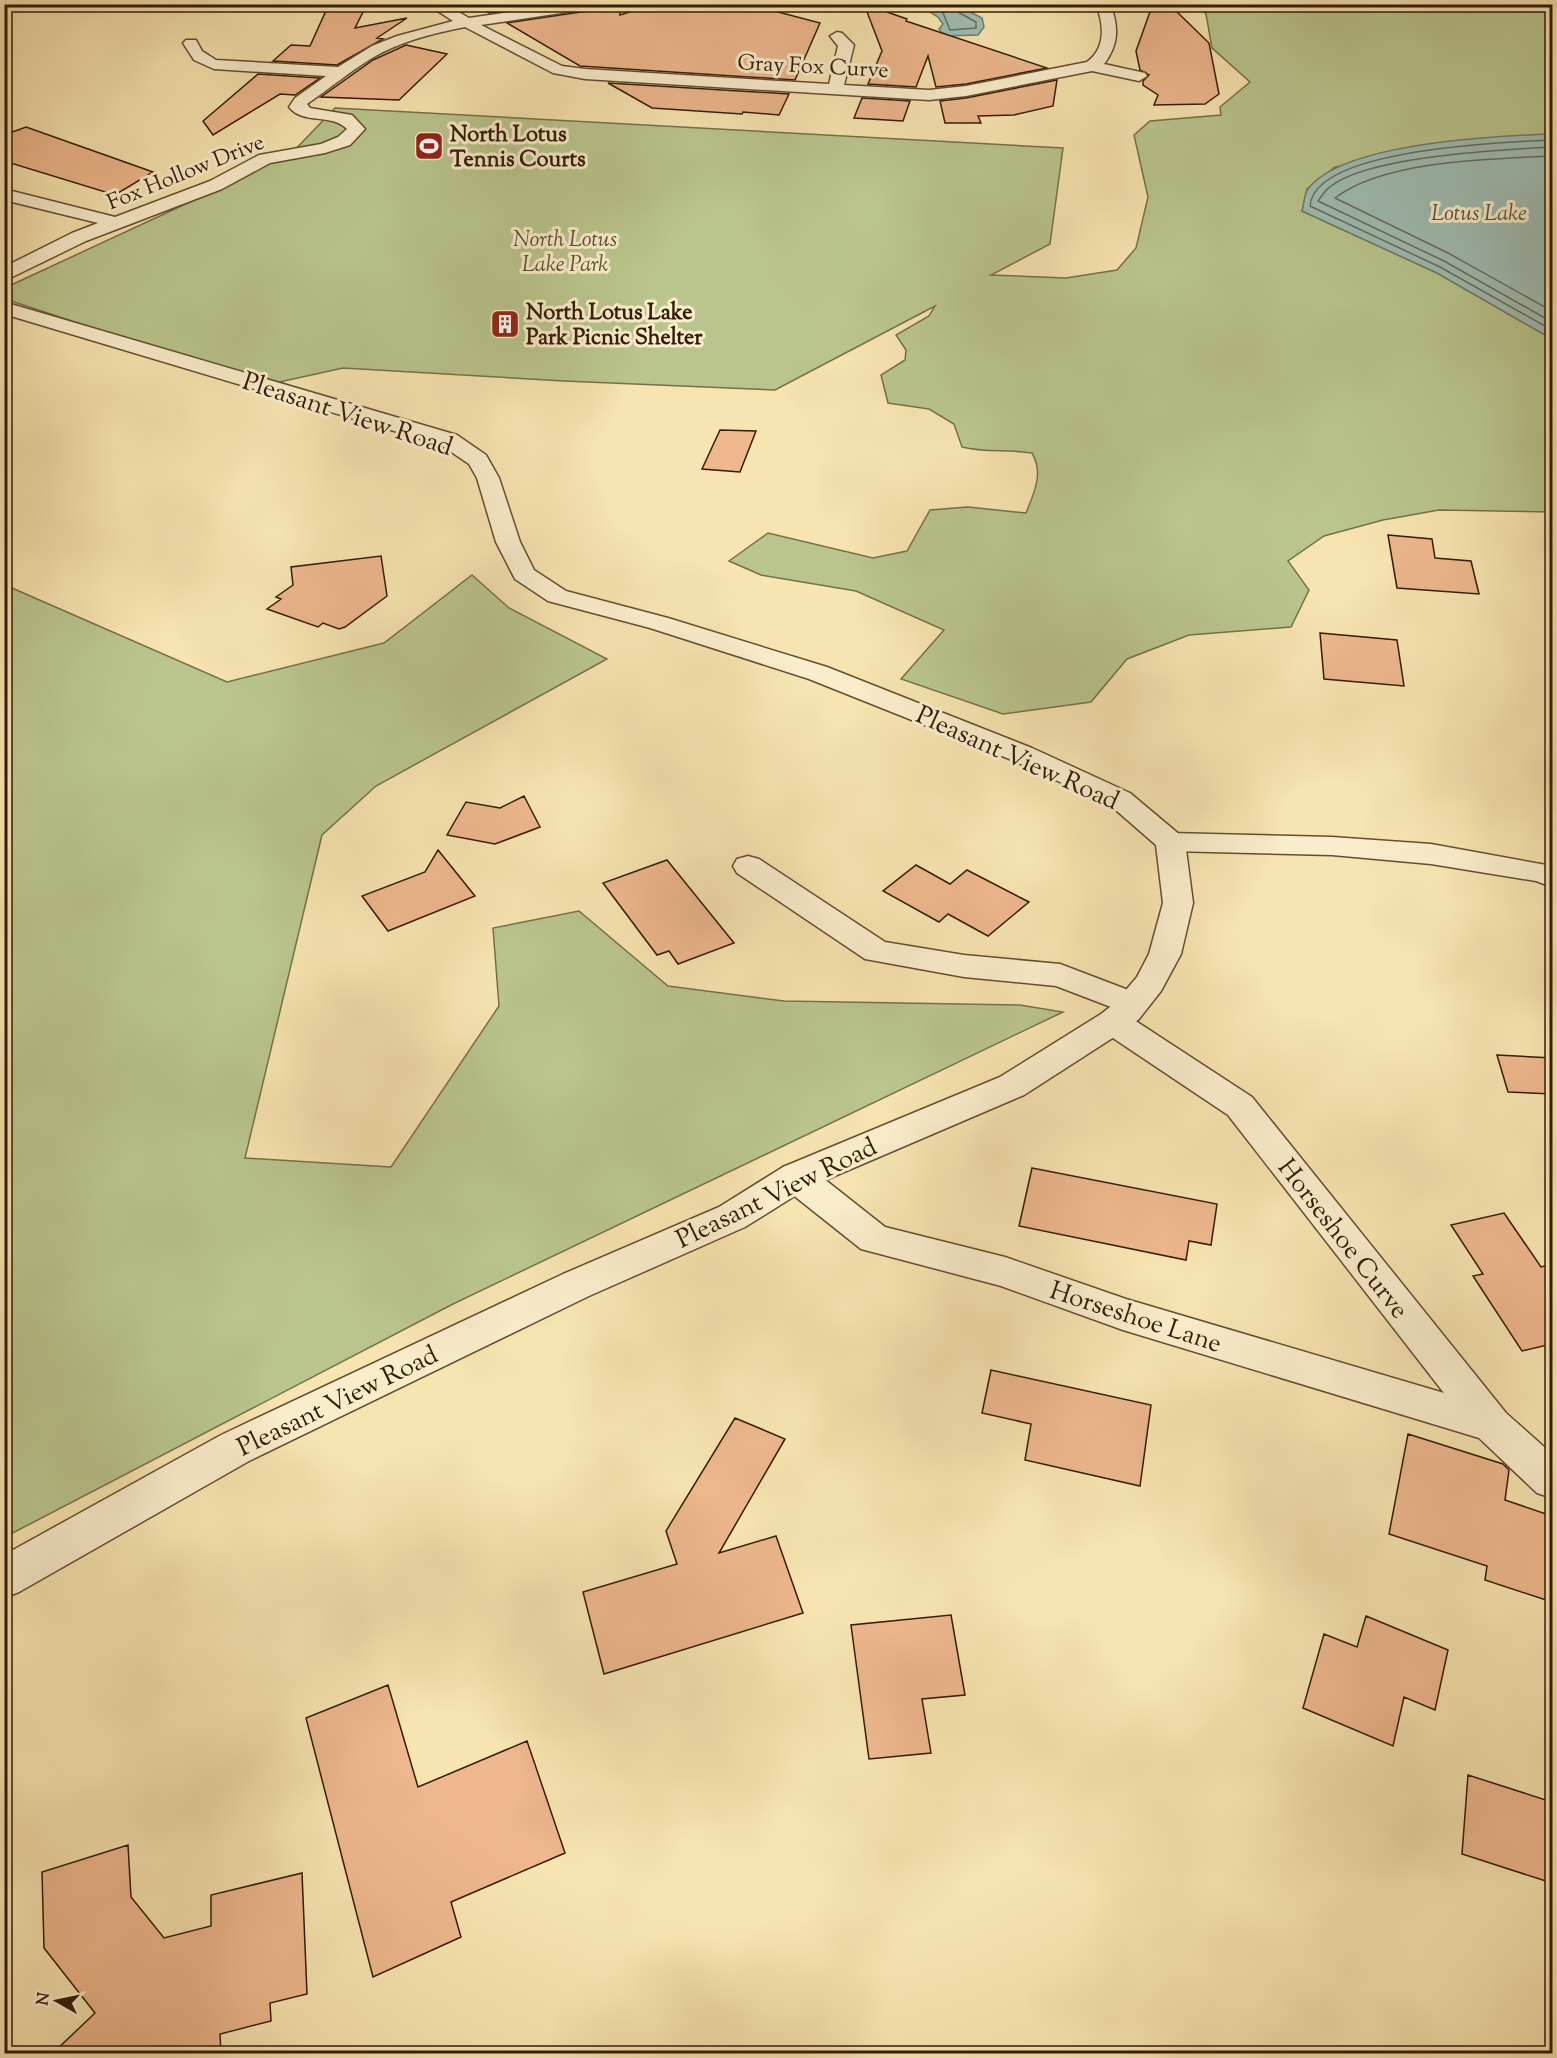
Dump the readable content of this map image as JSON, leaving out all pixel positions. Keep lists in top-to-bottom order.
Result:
{
  "streets": {
    "street": [
      "Gray Fox Curve",
      "Fox Hollow Drive",
      "Pleasant View Road",
      "Horseshoe Curve",
      "Horseshoe Lane"
    ]
  },
  "crossings": [
    ["Gray Fox Curve", "Fox Hollow Drive"],
    ["Pleasant View Road", "Horseshoe Curve"],
    ["Pleasant View Road", "Horseshoe Lane"],
    ["Horseshoe Curve", "Horseshoe Lane"]
  ],
  "water": ["Lotus Lake"],
  "parks": ["North Lotus Lake Park"],
  "places": {
    "sports": ["North Lotus Tennis Courts"],
    "building": ["North Lotus Lake Park Picnic Shelter"]
  },
  "north": "left"
}
